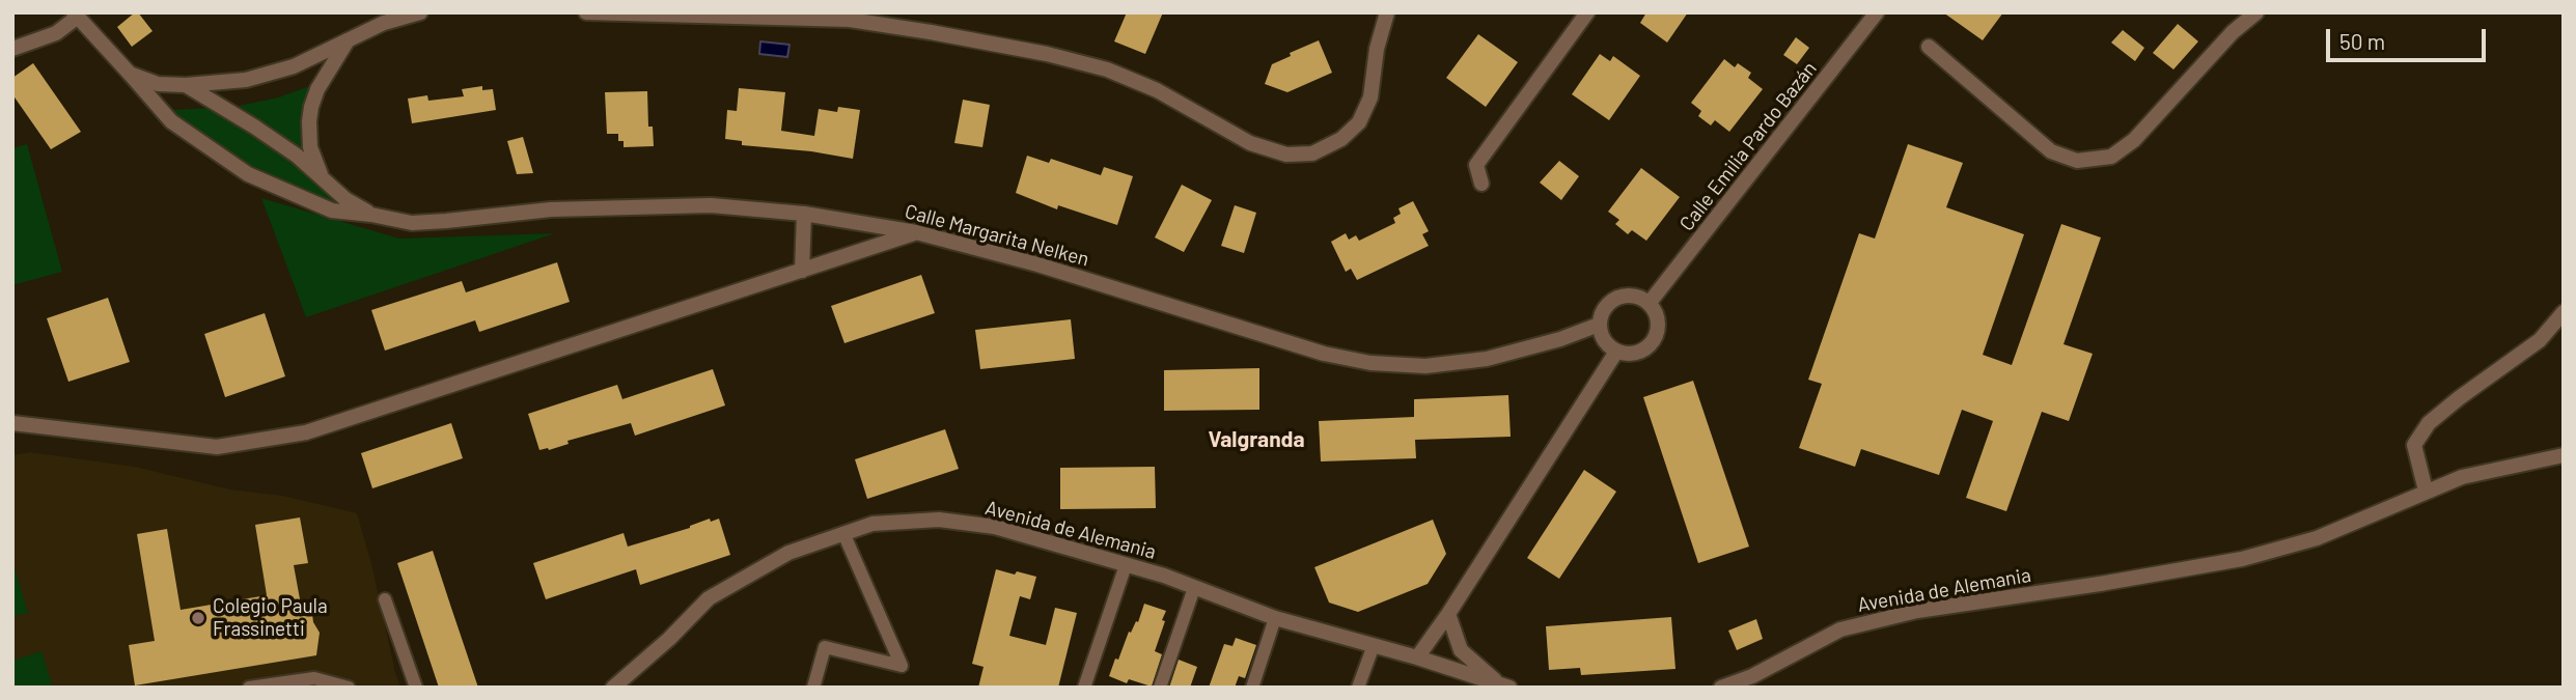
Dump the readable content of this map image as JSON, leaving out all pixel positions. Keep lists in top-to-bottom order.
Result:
{
  "streets": {
    "street": ["Calle Emilia Pardo Bazán", "Calle Margarita Nelken", "Avenida de Alemania"]
  },
  "crossings": [
    ["Calle Emilia Pardo Bazán", "Calle Margarita Nelken"]
  ],
  "districts": ["Valgranda"],
  "places": ["Colegio Paula Frassinetti"],
  "scale_bar": "50 m"
}
